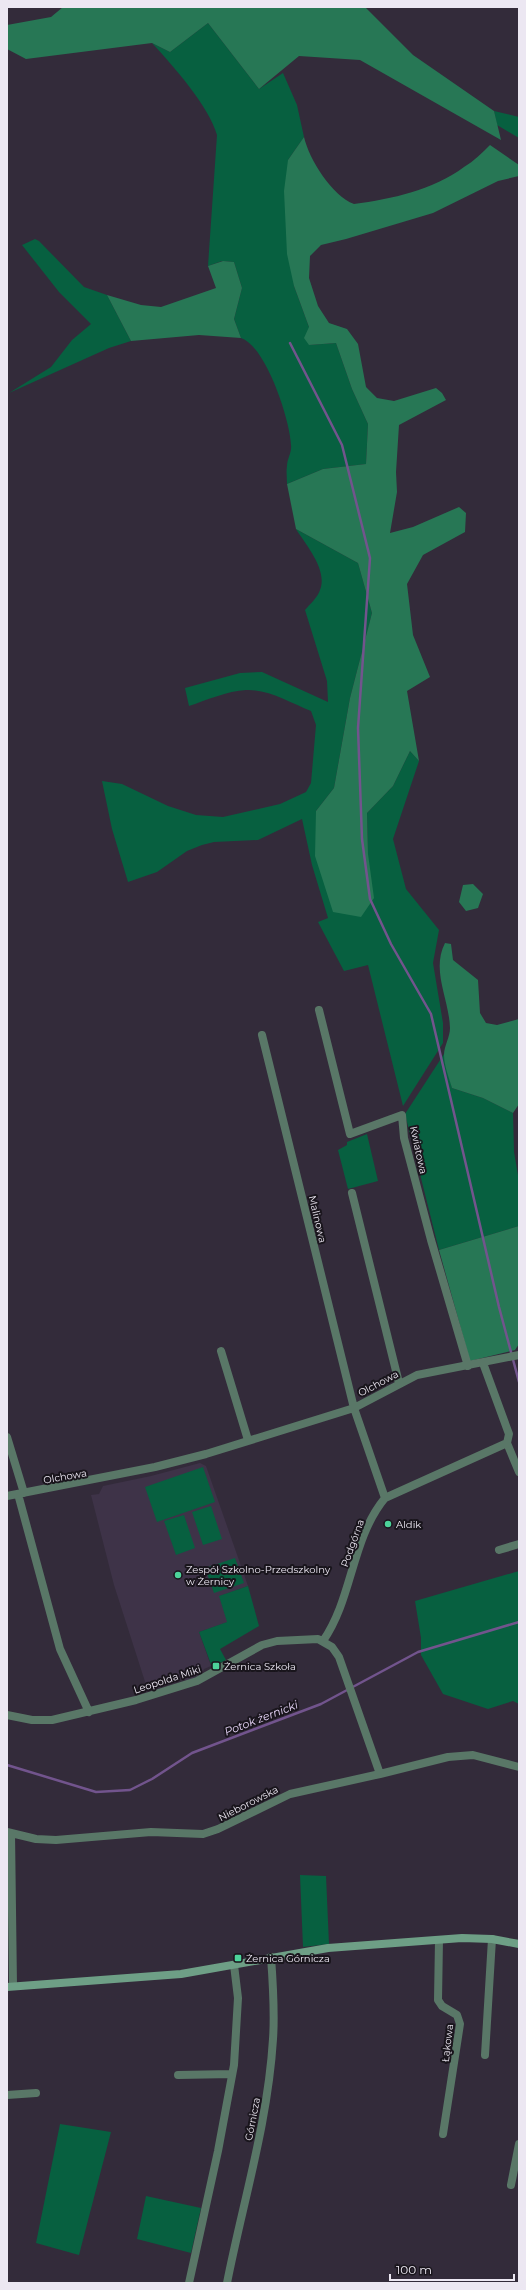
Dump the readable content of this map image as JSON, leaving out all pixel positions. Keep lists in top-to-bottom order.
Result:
{
  "streets": {
    "street": [
      "Kwiatowa",
      "Malinowa",
      "Olchowa",
      "Podgórna",
      "Leopolda Miki",
      "Nieborowska",
      "Łąkowa",
      "Górnicza"
    ]
  },
  "crossings": [
    ["Kwiatowa", "Olchowa"],
    ["Malinowa", "Olchowa"],
    ["Podgórna", "Leopolda Miki"]
  ],
  "water": ["Potok żernicki"],
  "places": {
    "other": ["Aldik", "Zespół Szkolno-Przedszkolny w Żernicy"],
    "transit": ["Żernica Szkoła", "Żernica Górnicza"]
  },
  "scale_bar": "100 m"
}
